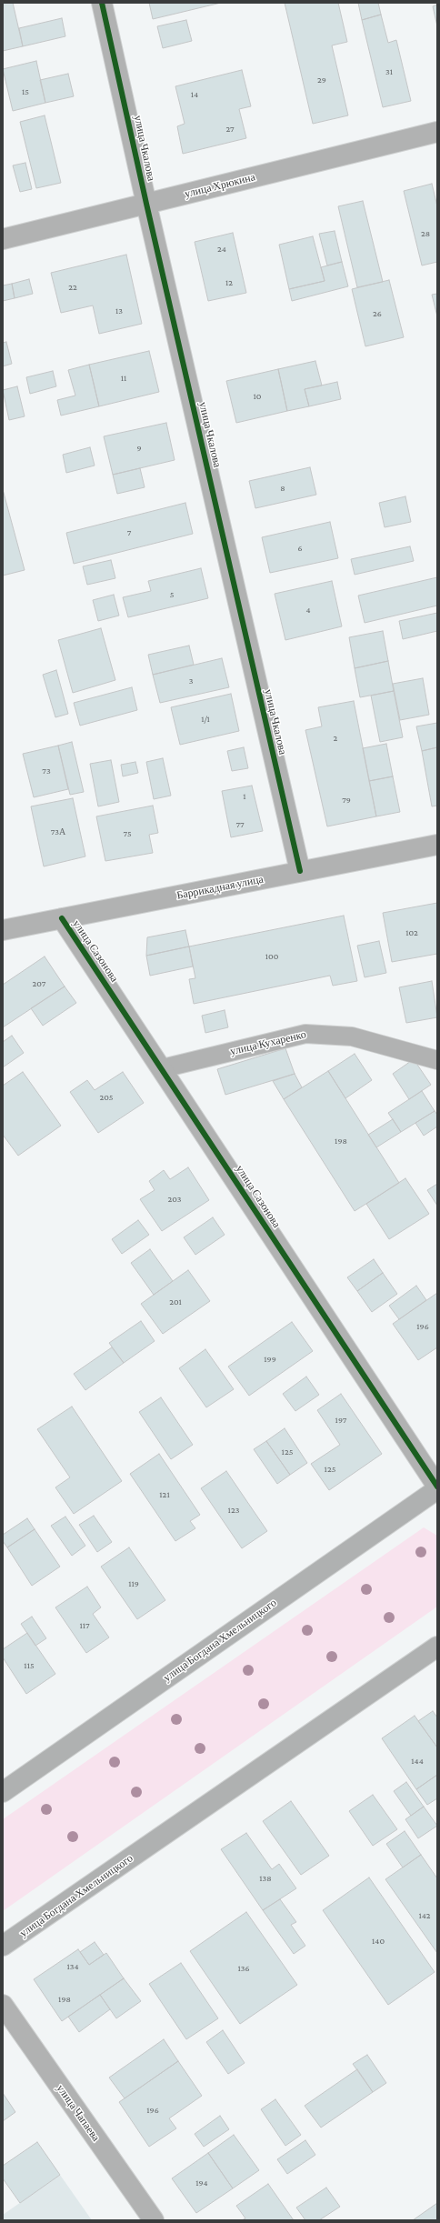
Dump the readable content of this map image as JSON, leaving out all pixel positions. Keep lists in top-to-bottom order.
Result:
{
  "streets": {
    "main road": ["улица Богдана Хмельницкого"],
    "street": [
      "улица Чкалова",
      "улица Хрюкина",
      "Баррикадная улица",
      "улица Сазонова",
      "улица Чапаева"
    ],
    "lane": ["улица Кухаренко"]
  },
  "crossings": [
    ["улица Чкалова", "улица Хрюкина"],
    ["улица Чкалова", "Баррикадная улица"],
    ["Баррикадная улица", "улица Сазонова"],
    ["улица Сазонова", "улица Кухаренко"],
    ["улица Сазонова", "улица Богдана Хмельницкого"]
  ],
  "house_numbers": [
    "31",
    "29",
    "15",
    "14",
    "27",
    "28",
    "24",
    "12",
    "22",
    "13",
    "26",
    "11",
    "10",
    "9",
    "8",
    "7",
    "6",
    "5",
    "4",
    "3",
    "1/1",
    "2",
    "73",
    "1",
    "79",
    "77",
    "73А",
    "75",
    "102",
    "100",
    "207",
    "205",
    "198",
    "203",
    "201",
    "196",
    "199",
    "197",
    "125",
    "125",
    "121",
    "123",
    "119",
    "117",
    "115",
    "144",
    "138",
    "142",
    "140",
    "134",
    "136",
    "198",
    "196",
    "194"
  ]
}
